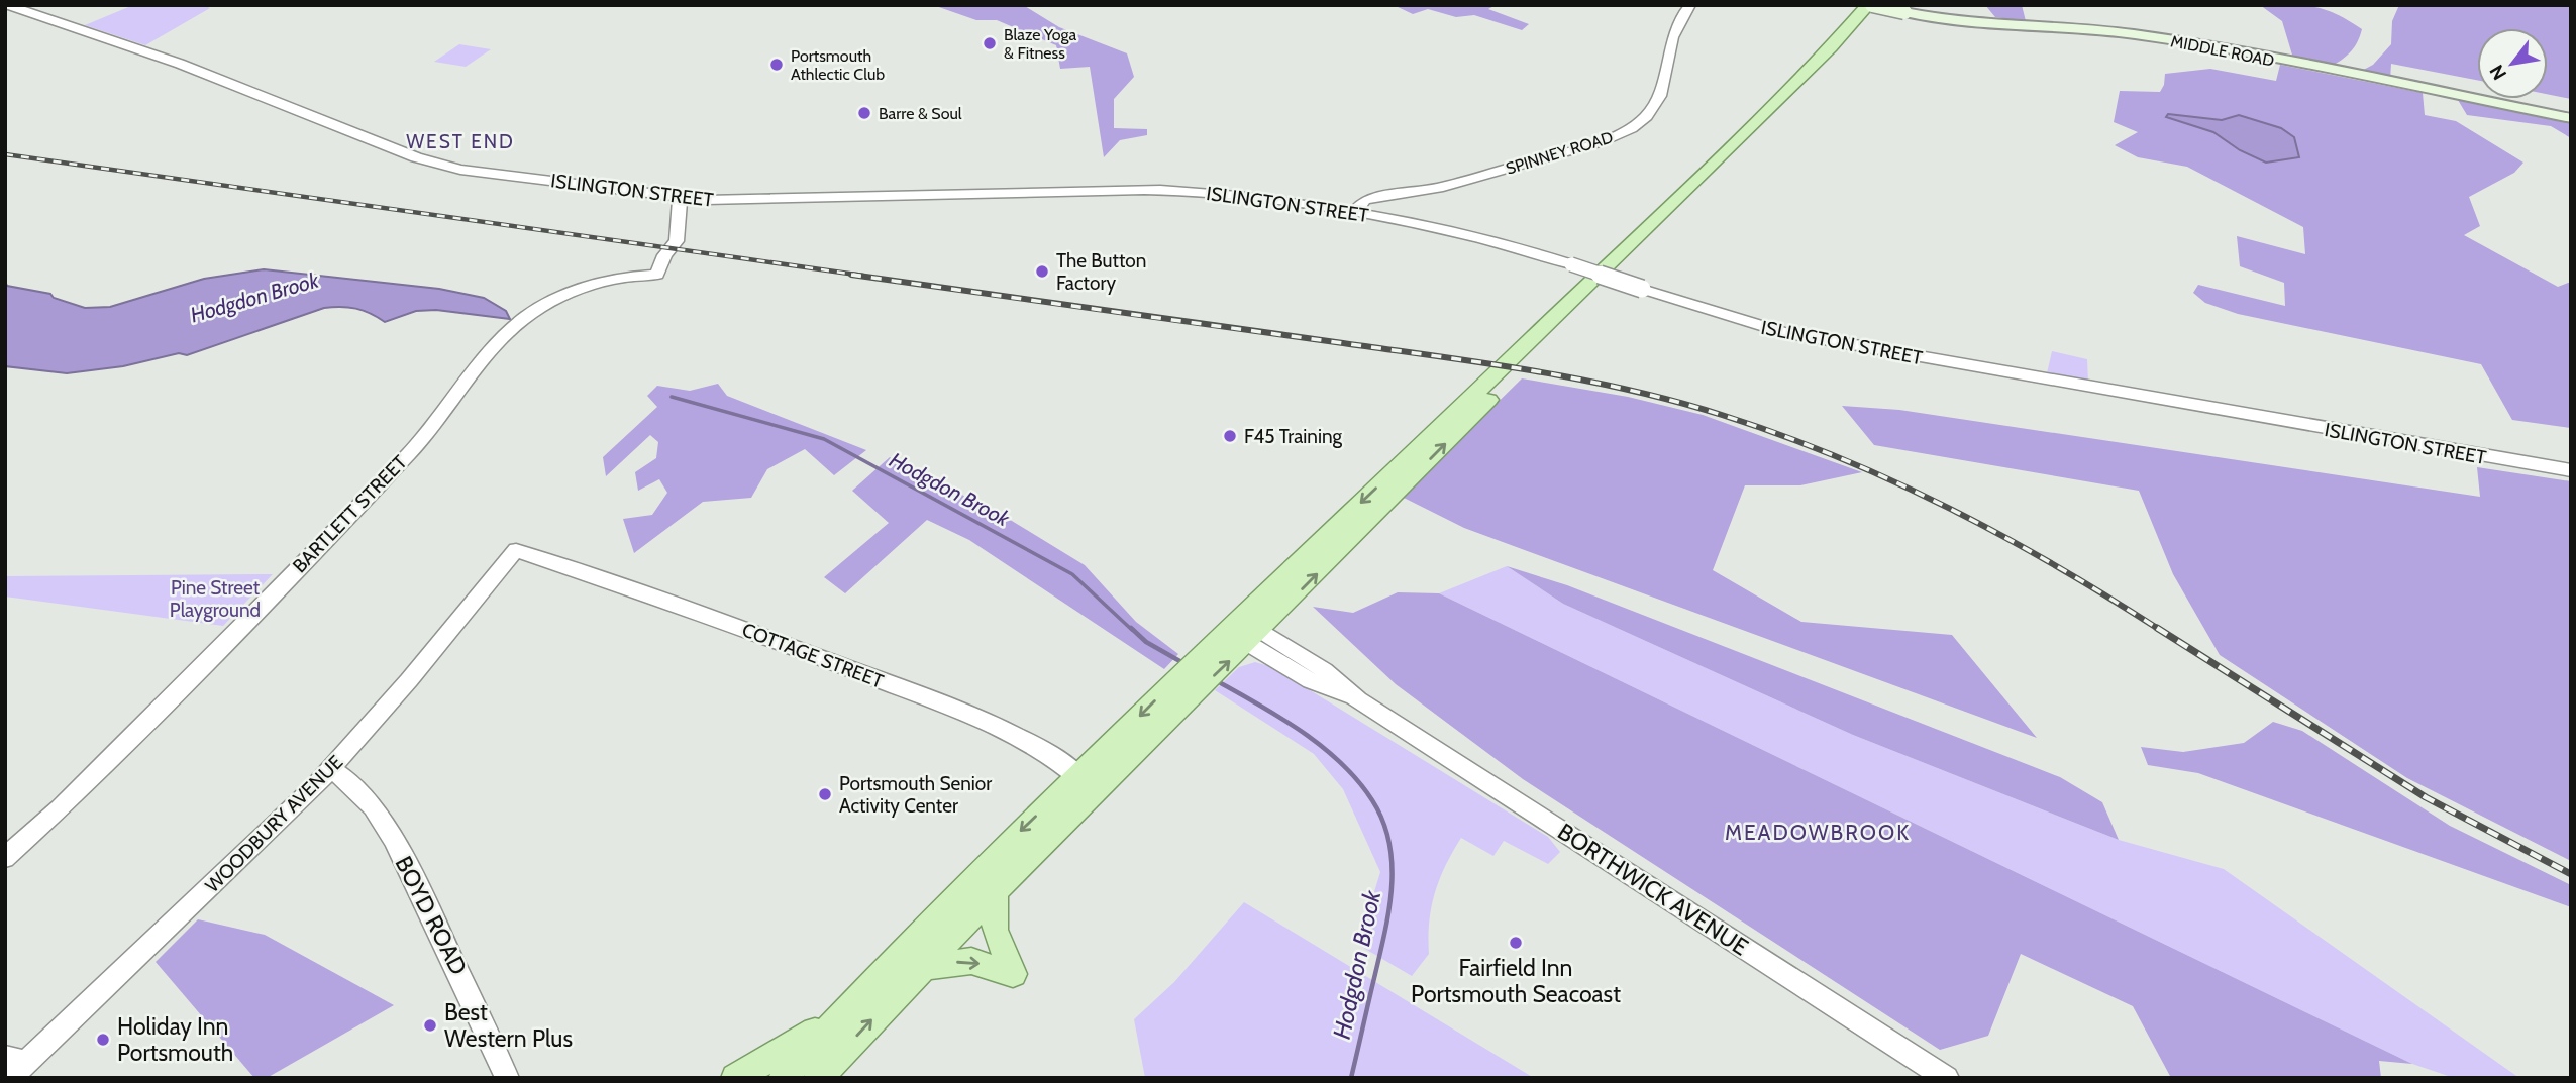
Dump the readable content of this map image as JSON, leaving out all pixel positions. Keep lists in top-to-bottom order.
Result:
{
  "streets": {
    "main road": ["MIDDLE ROAD"],
    "street": [
      "SPINNEY ROAD",
      "ISLINGTON STREET",
      "BARTLETT STREET",
      "COTTAGE STREET",
      "WOODBURY AVENUE",
      "BORTHWICK AVENUE",
      "BOYD ROAD"
    ]
  },
  "crossings": [
    ["SPINNEY ROAD", "ISLINGTON STREET"],
    ["ISLINGTON STREET", "BARTLETT STREET"],
    ["COTTAGE STREET", "WOODBURY AVENUE"],
    ["WOODBURY AVENUE", "BOYD ROAD"]
  ],
  "districts": ["WEST END", "MEADOWBROOK"],
  "water": ["Hodgdon Brook"],
  "parks": ["Pine Street Playground"],
  "places": [
    "Blaze Yoga & Fitness",
    "Portsmouth Athlectic Club",
    "Barre & Soul",
    "The Button Factory",
    "F45 Training",
    "Portsmouth Senior Activity Center",
    "Fairfield Inn Portsmouth Seacoast",
    "Best Western Plus",
    "Holiday Inn Portsmouth"
  ],
  "north": "bottom left"
}
